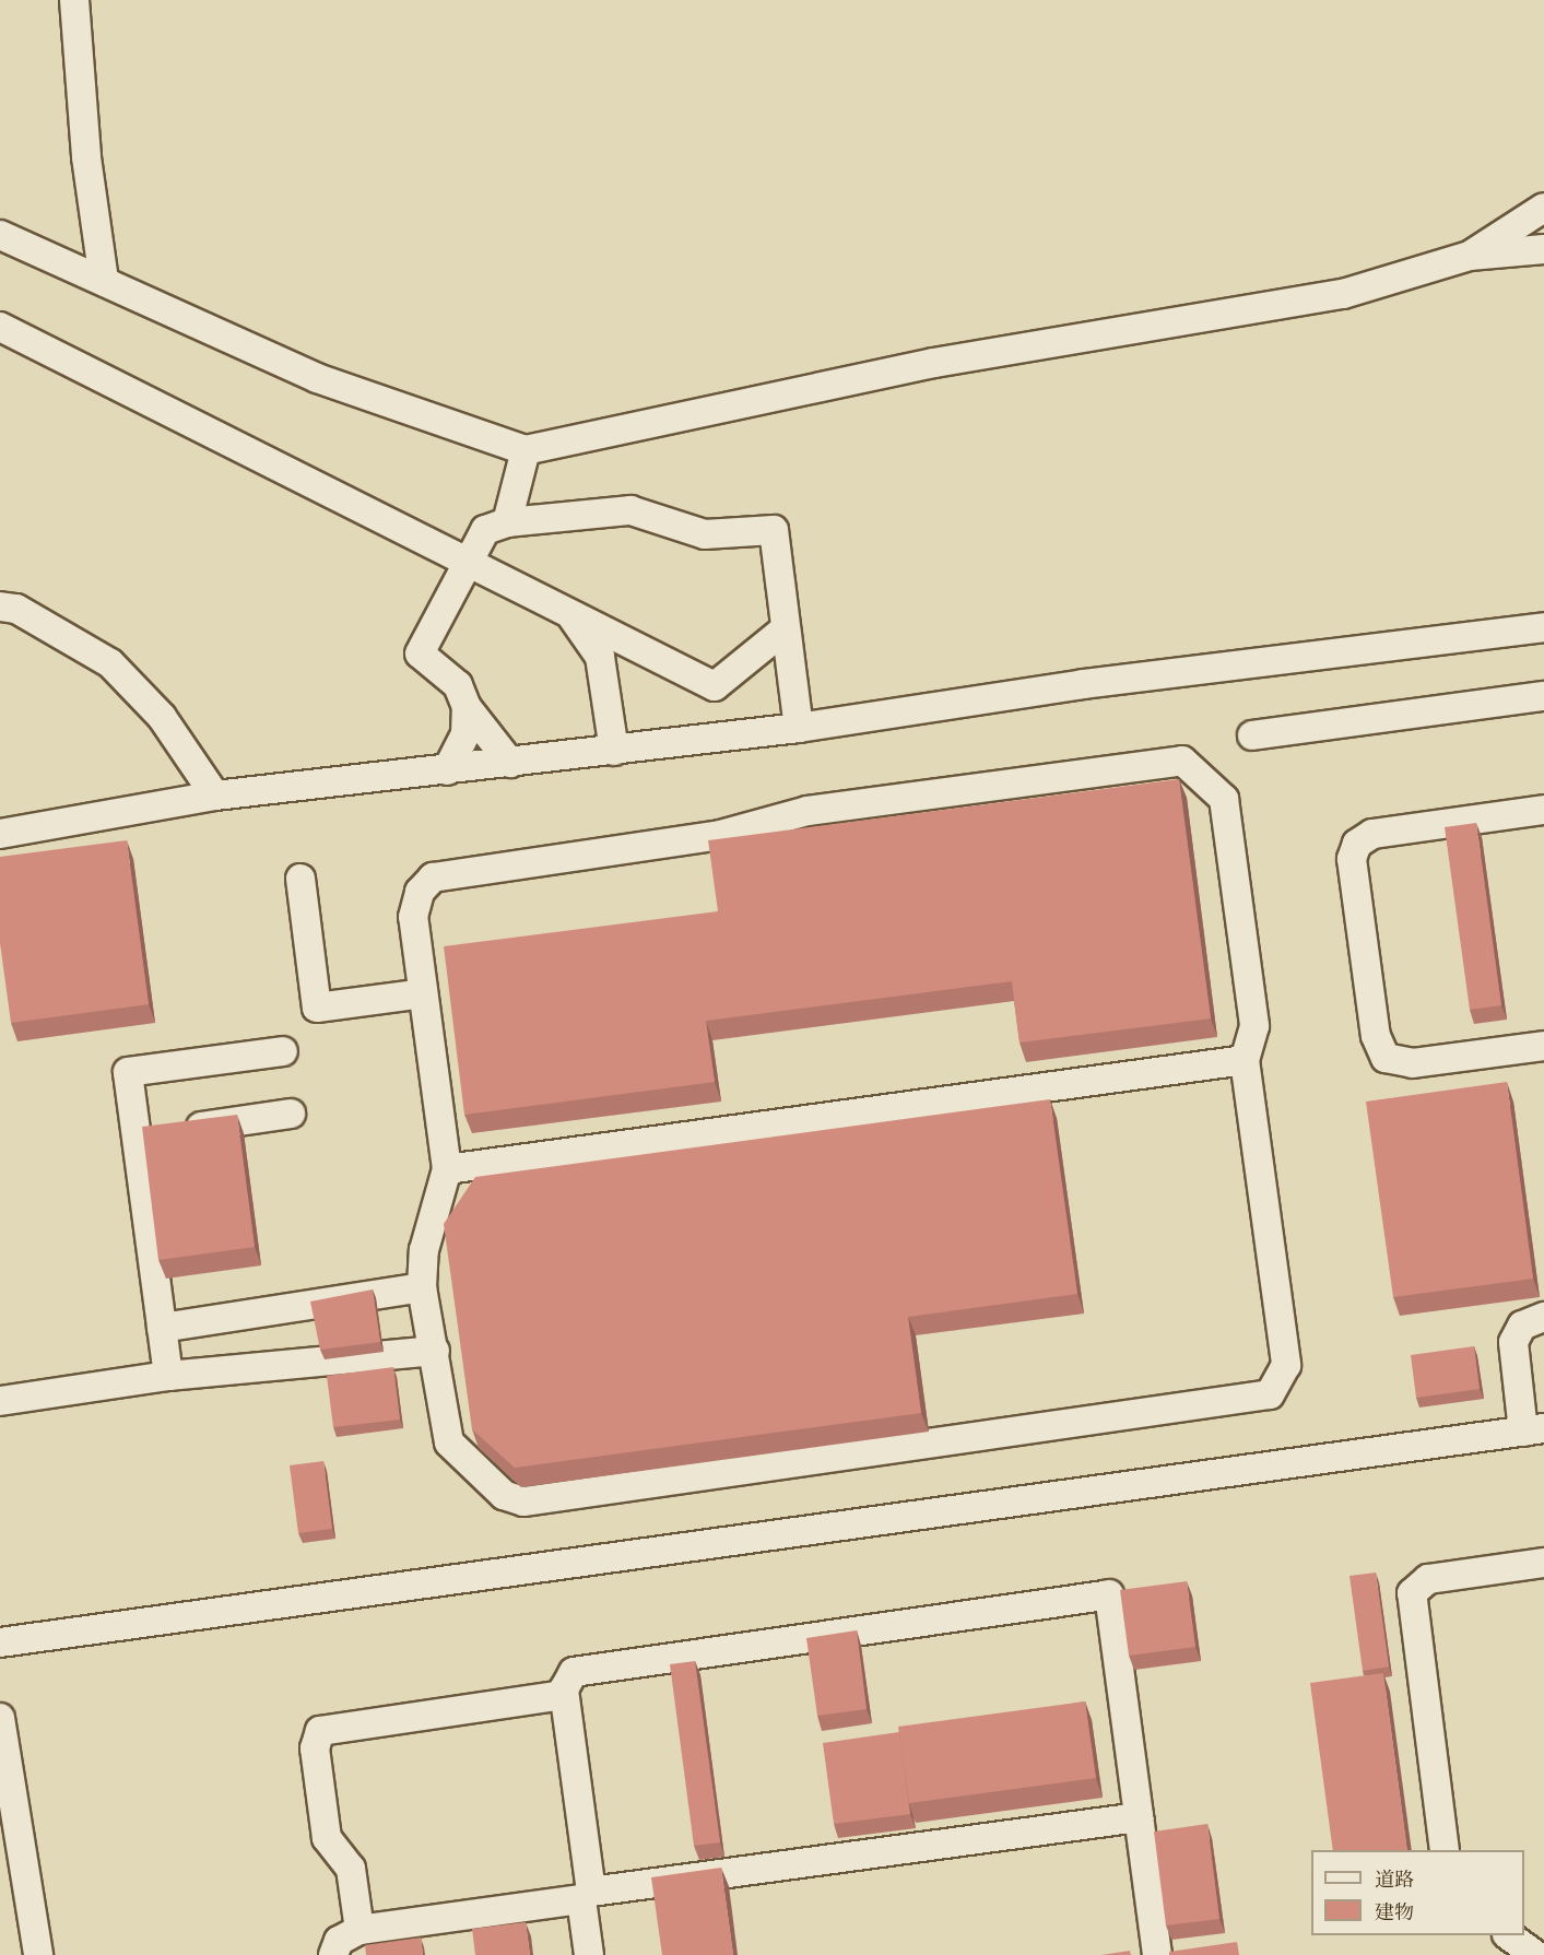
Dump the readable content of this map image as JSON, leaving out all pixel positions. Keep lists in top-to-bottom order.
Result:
{
  "legend": ["道路", "建物"]
}
